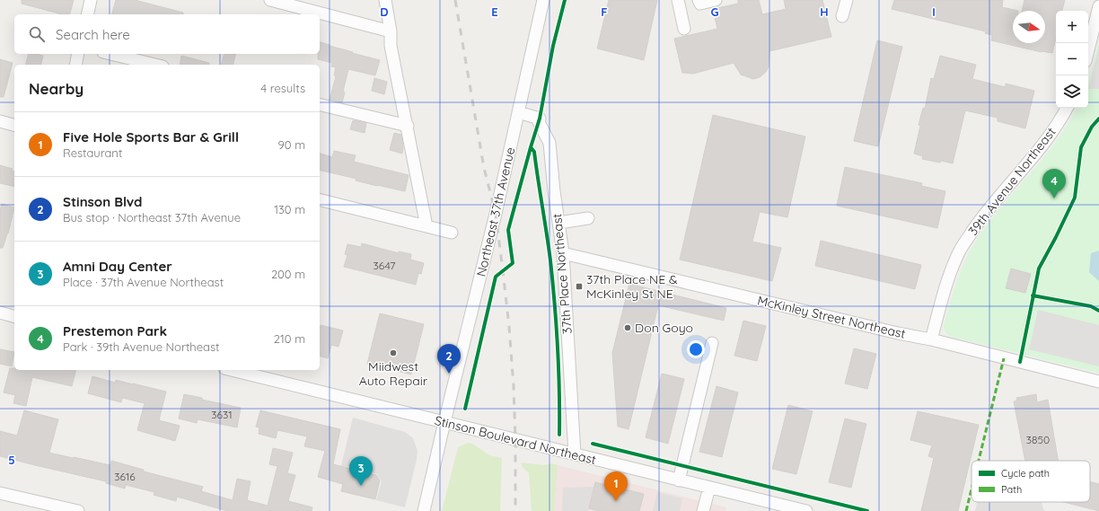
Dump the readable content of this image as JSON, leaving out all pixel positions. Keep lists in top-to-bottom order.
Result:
{
  "streets": {
    "street": [
      "39th Avenue Northeast",
      "Northeast 37th Avenue",
      "37th Place Northeast",
      "McKinley Street Northeast",
      "Stinson Boulevard Northeast"
    ]
  },
  "crossings": [
    ["39th Avenue Northeast", "McKinley Street Northeast"],
    ["Northeast 37th Avenue", "37th Place Northeast"],
    ["Northeast 37th Avenue", "Stinson Boulevard Northeast"],
    ["37th Place Northeast", "McKinley Street Northeast"],
    ["37th Place Northeast", "Stinson Boulevard Northeast"]
  ],
  "places": {
    "transit": ["37th Place NE & McKinley St NE"],
    "other": ["Don Goyo", "Miidwest Auto Repair"]
  },
  "house_numbers": [
    "3647",
    "3631",
    "3850",
    "3616"
  ],
  "legend": ["Cycle path", "Path"],
  "north": "right",
  "page": {
    "map_buttons": ["+", "−"],
    "search": "Search here",
    "heading": ["Nearby", "4 results"],
    "list": [
      {
        "mark": "1",
        "name": "Five Hole Sports Bar & Grill",
        "note": "Restaurant",
        "value": "90 m"
      },
      {
        "mark": "2",
        "name": "Stinson Blvd",
        "note": "Bus stop · Northeast 37th Avenue",
        "value": "130 m"
      },
      {
        "mark": "3",
        "name": "Amni Day Center",
        "note": "Place · 37th Avenue Northeast",
        "value": "200 m"
      },
      {
        "mark": "4",
        "name": "Prestemon Park",
        "note": "Park · 39th Avenue Northeast",
        "value": "210 m"
      }
    ],
    "pins": [
      "4",
      "2",
      "3",
      "1"
    ]
  },
  "grid": {
    "columns": [
      "D",
      "E",
      "F",
      "G",
      "H",
      "I"
    ],
    "rows": ["5"]
  }
}
